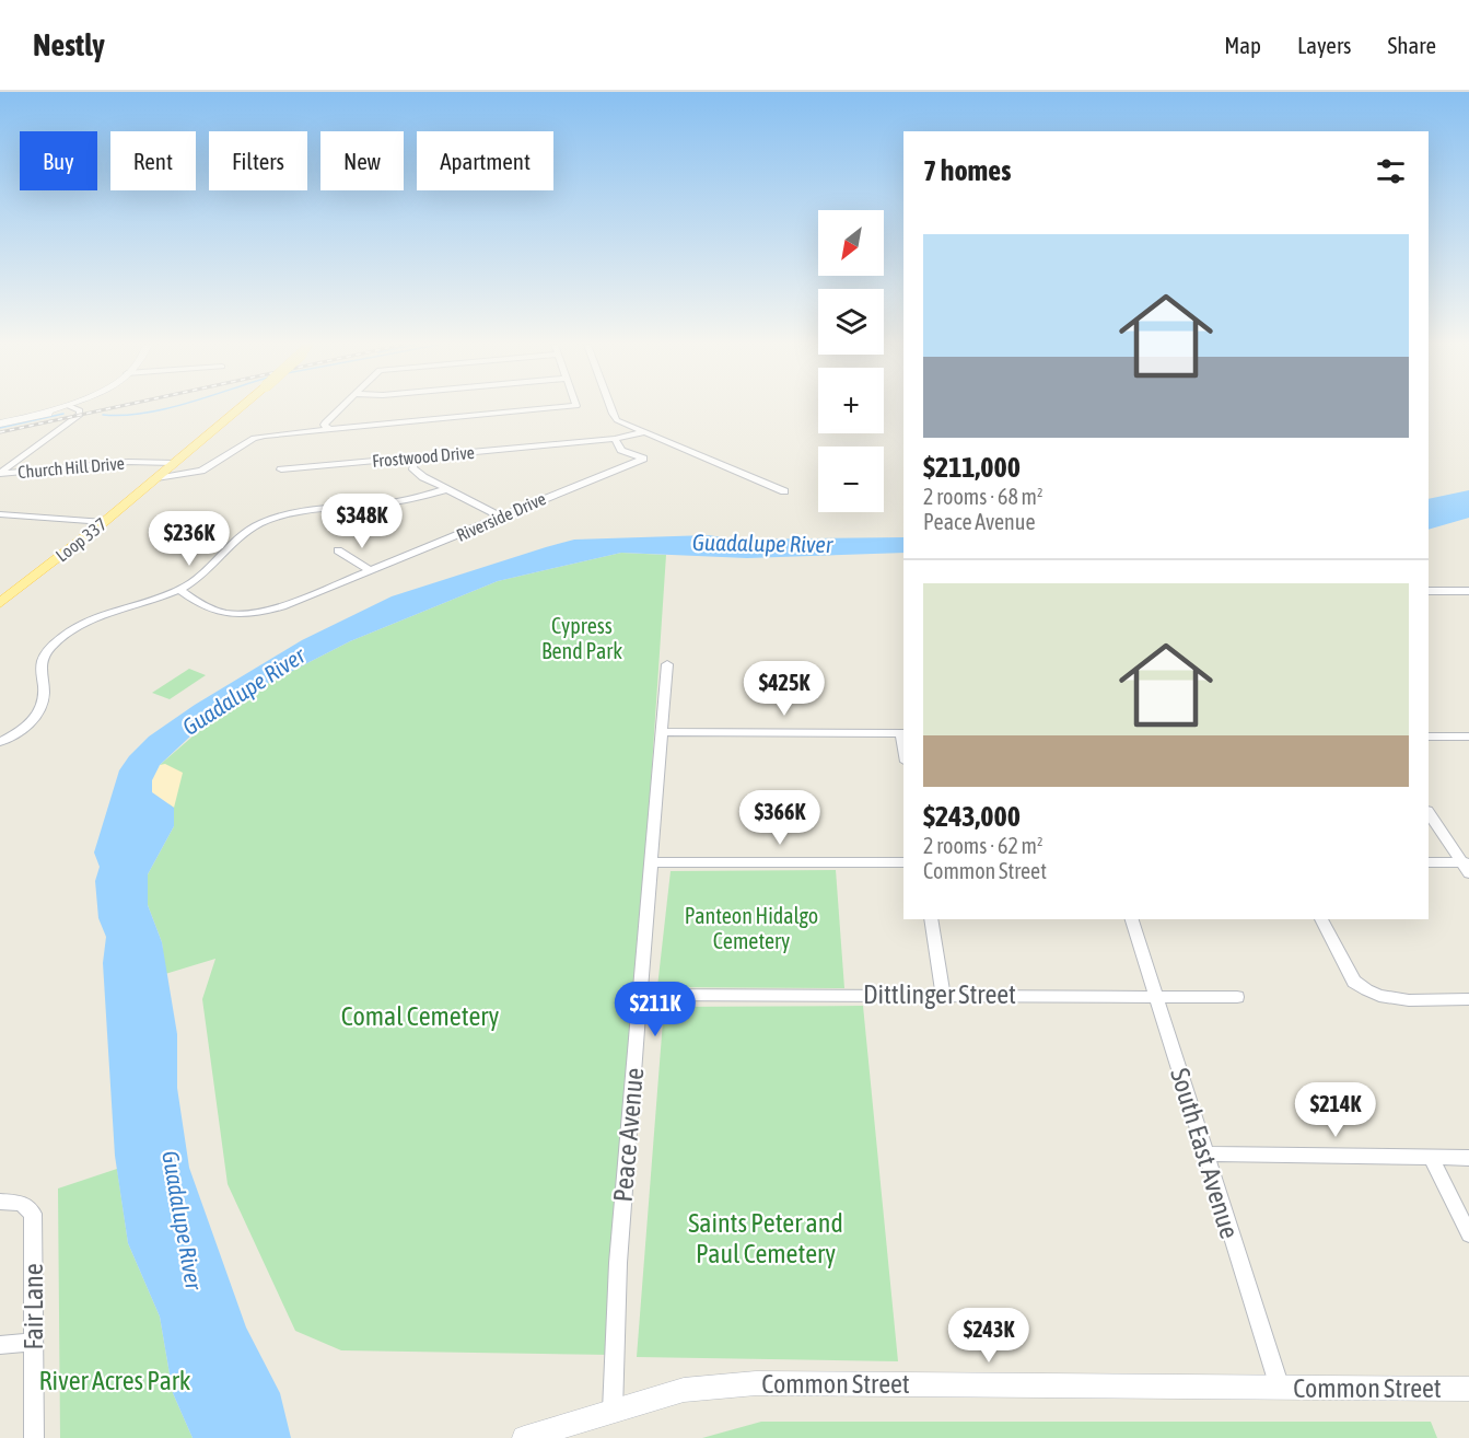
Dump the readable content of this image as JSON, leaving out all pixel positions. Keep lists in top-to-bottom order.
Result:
{
  "streets": {
    "main road": ["Loop 337", "Common Street"],
    "street": [
      "Frostwood Drive",
      "Church Hill Drive",
      "Riverside Drive",
      "Dittlinger Street",
      "Peace Avenue",
      "South East Avenue",
      "Fair Lane"
    ]
  },
  "crossings": [
    ["Frostwood Drive", "Riverside Drive"],
    ["Church Hill Drive", "Loop 337"],
    ["Dittlinger Street", "Peace Avenue"],
    ["Dittlinger Street", "South East Avenue"],
    ["Peace Avenue", "Common Street"],
    ["South East Avenue", "Common Street"]
  ],
  "water": ["Guadalupe River"],
  "parks": [
    "Cypress Bend Park",
    "Panteon Hidalgo Cemetery",
    "Comal Cemetery",
    "Saints Peter and Paul Cemetery",
    "River Acres Park"
  ],
  "north": "bottom left",
  "page": {
    "header": "Nestly",
    "nav": ["Map", "Layers", "Share"],
    "chip": [
      "Buy",
      "Rent",
      "Filters",
      "New",
      "Apartment"
    ],
    "heading": "7 homes",
    "map_buttons": ["+", "−"],
    "list": [
      {
        "name": "$211,000",
        "note": "2 rooms · 68 m² · Peace Avenue"
      },
      {
        "name": "$243,000",
        "note": "2 rooms · 62 m² · Common Street"
      }
    ],
    "price": [
      "$348K",
      "$236K",
      "$425K",
      "$366K",
      "$211K",
      "$214K",
      "$243K"
    ]
  }
}
